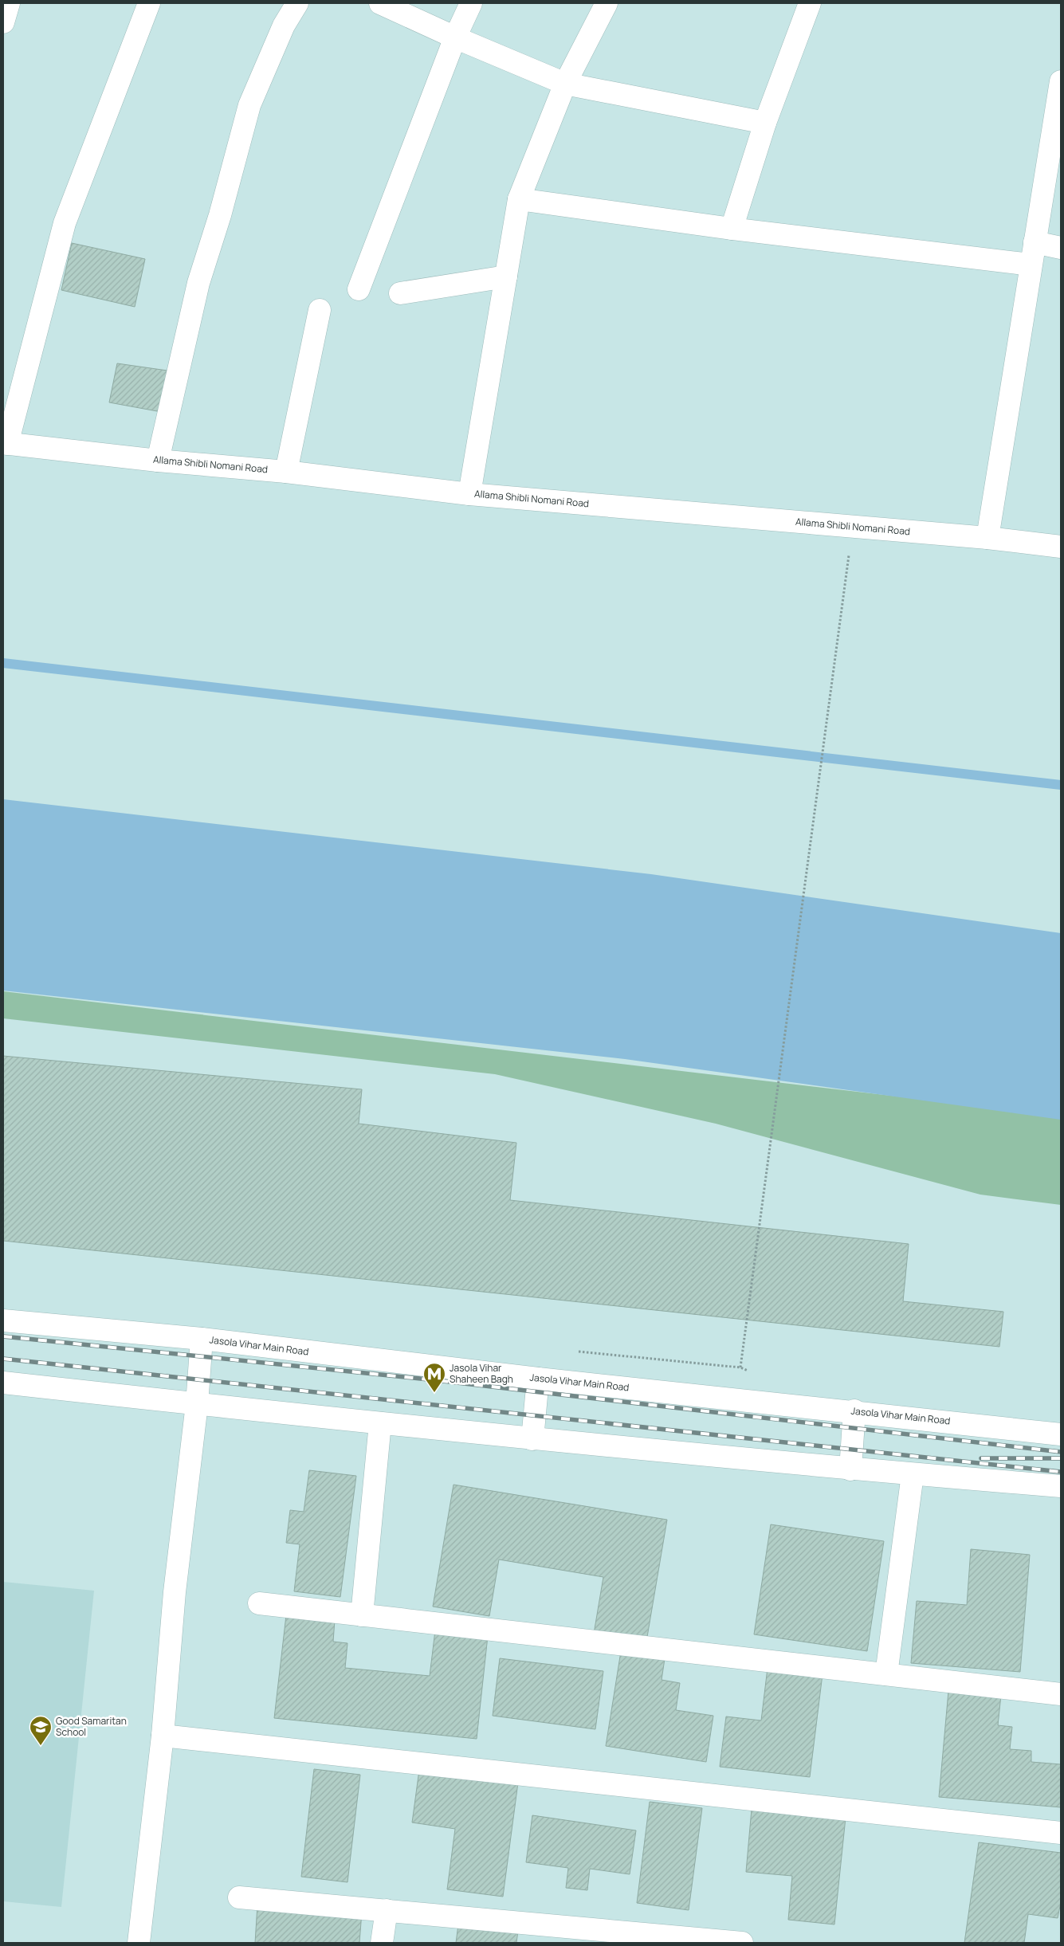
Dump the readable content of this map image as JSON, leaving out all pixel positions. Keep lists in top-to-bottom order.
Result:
{
  "streets": {
    "street": ["Allama Shibli Nomani Road", "Jasola Vihar Main Road"]
  },
  "places": {
    "metro station": ["Jasola Vihar Shaheen Bagh"],
    "school or university": ["Good Samaritan School"]
  }
}
